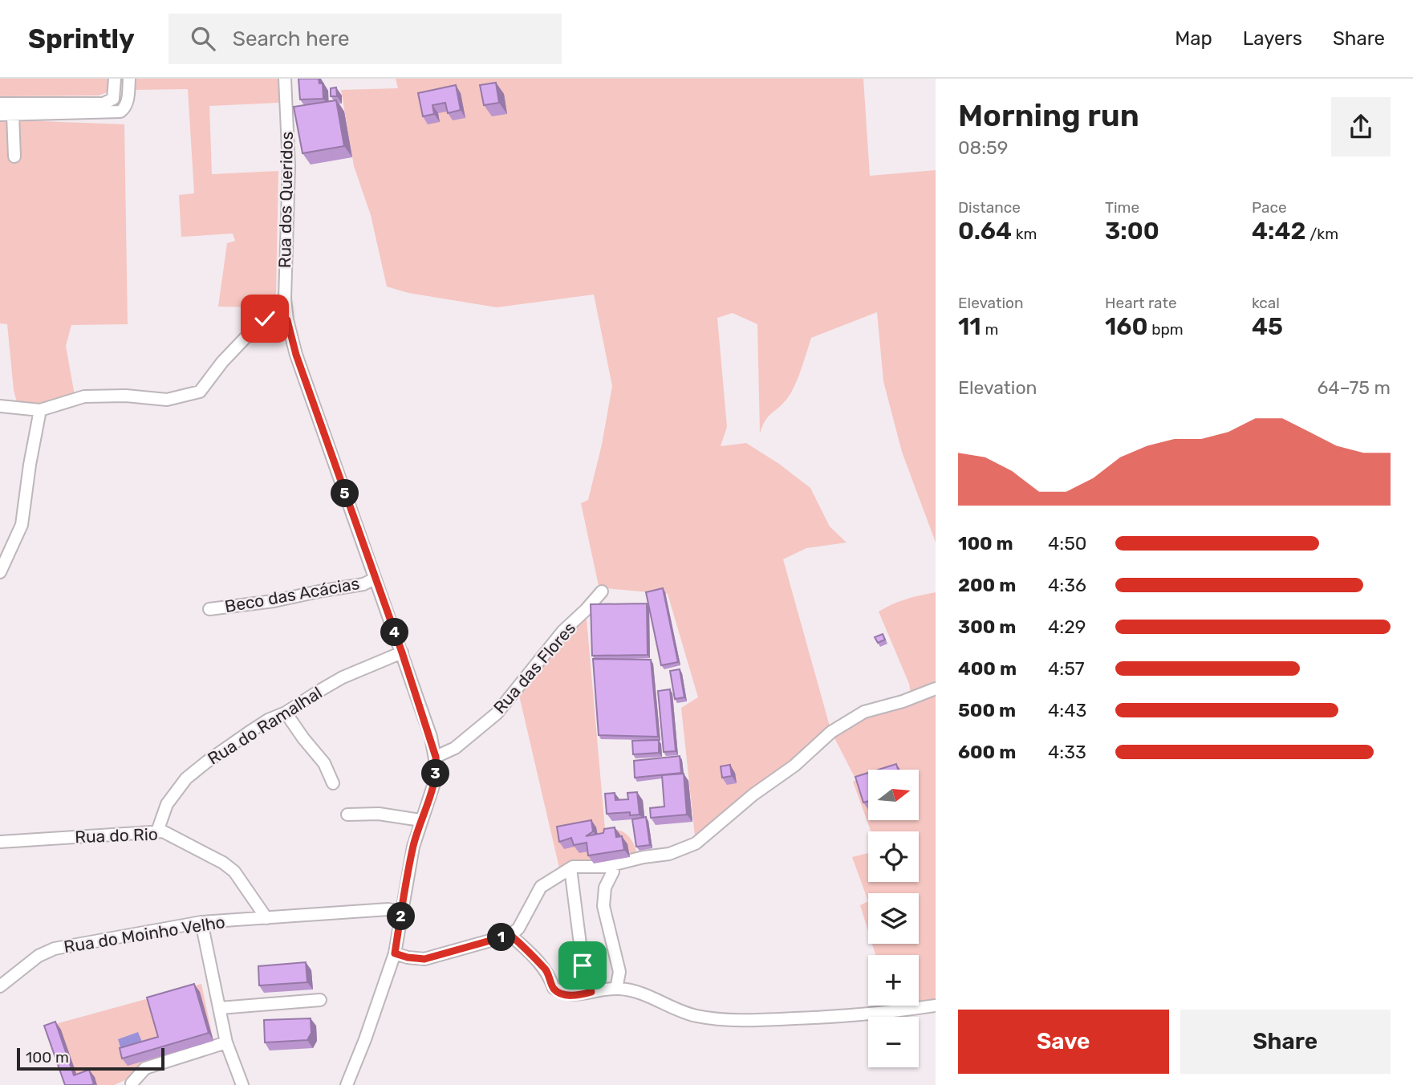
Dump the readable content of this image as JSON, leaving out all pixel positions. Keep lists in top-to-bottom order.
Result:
{
  "streets": {
    "street": [
      "Rua dos Queridos",
      "Beco das Acácias",
      "Rua das Flores",
      "Rua do Ramalhal",
      "Rua do Rio",
      "Rua do Moinho Velho"
    ]
  },
  "crossings": [
    ["Rua dos Queridos", "Beco das Acácias"],
    ["Rua dos Queridos", "Rua das Flores"],
    ["Rua dos Queridos", "Rua do Ramalhal"],
    ["Rua do Ramalhal", "Rua do Rio"],
    ["Rua do Rio", "Rua do Moinho Velho"]
  ],
  "scale_bar": "100 m",
  "north": "right",
  "page": {
    "header": "Sprintly",
    "search": "Search here",
    "nav": ["Map", "Layers", "Share"],
    "heading": ["Morning run", "08:59"],
    "stats": [
      ["Distance", "0.64 km"],
      ["Time", "3:00"],
      ["Pace", "4:42 /km"],
      ["Elevation", "11 m"],
      ["Heart rate", "160 bpm"],
      ["kcal", "45"]
    ],
    "chart": ["Elevation", "64–75 m"],
    "pins": [
      "5",
      "4",
      "3",
      "2",
      "1"
    ],
    "list": [
      {
        "name": "100 m",
        "note": "4:50"
      },
      {
        "name": "200 m",
        "note": "4:36"
      },
      {
        "name": "300 m",
        "note": "4:29"
      },
      {
        "name": "400 m",
        "note": "4:57"
      },
      {
        "name": "500 m",
        "note": "4:43"
      },
      {
        "name": "600 m",
        "note": "4:33"
      }
    ],
    "map_buttons": ["+", "−"],
    "buttons": ["Save", "Share"],
    "scale": "100 m"
  }
}
